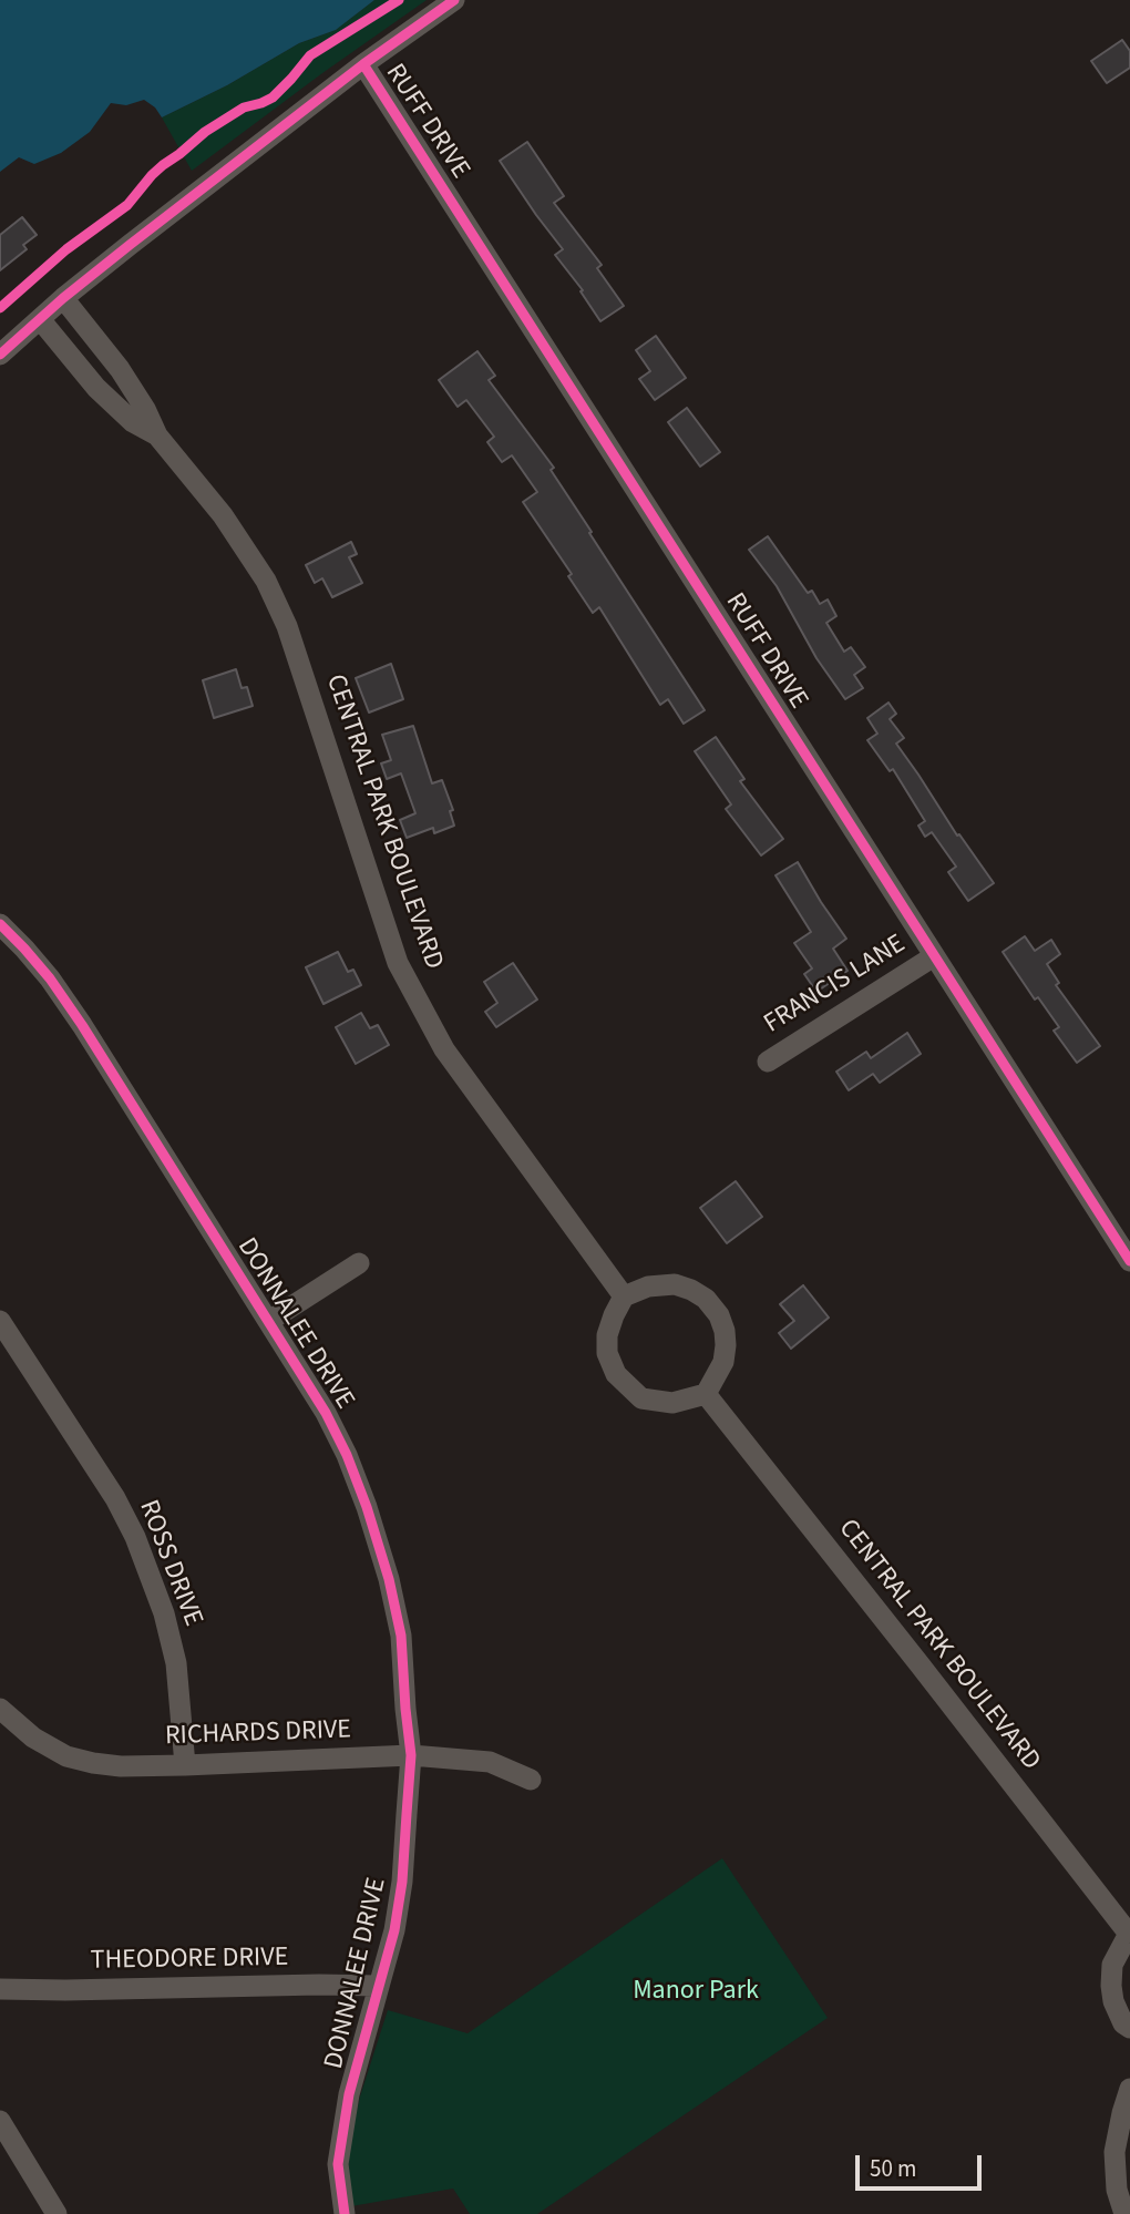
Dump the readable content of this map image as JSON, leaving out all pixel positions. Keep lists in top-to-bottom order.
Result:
{
  "streets": {
    "street": [
      "RUFF DRIVE",
      "CENTRAL PARK BOULEVARD",
      "FRANCIS LANE",
      "DONNALEE DRIVE",
      "ROSS DRIVE",
      "RICHARDS DRIVE",
      "THEODORE DRIVE"
    ]
  },
  "crossings": [
    ["RUFF DRIVE", "FRANCIS LANE"],
    ["DONNALEE DRIVE", "RICHARDS DRIVE"],
    ["DONNALEE DRIVE", "THEODORE DRIVE"],
    ["ROSS DRIVE", "RICHARDS DRIVE"]
  ],
  "parks": ["Manor Park"],
  "scale_bar": "50 m"
}
